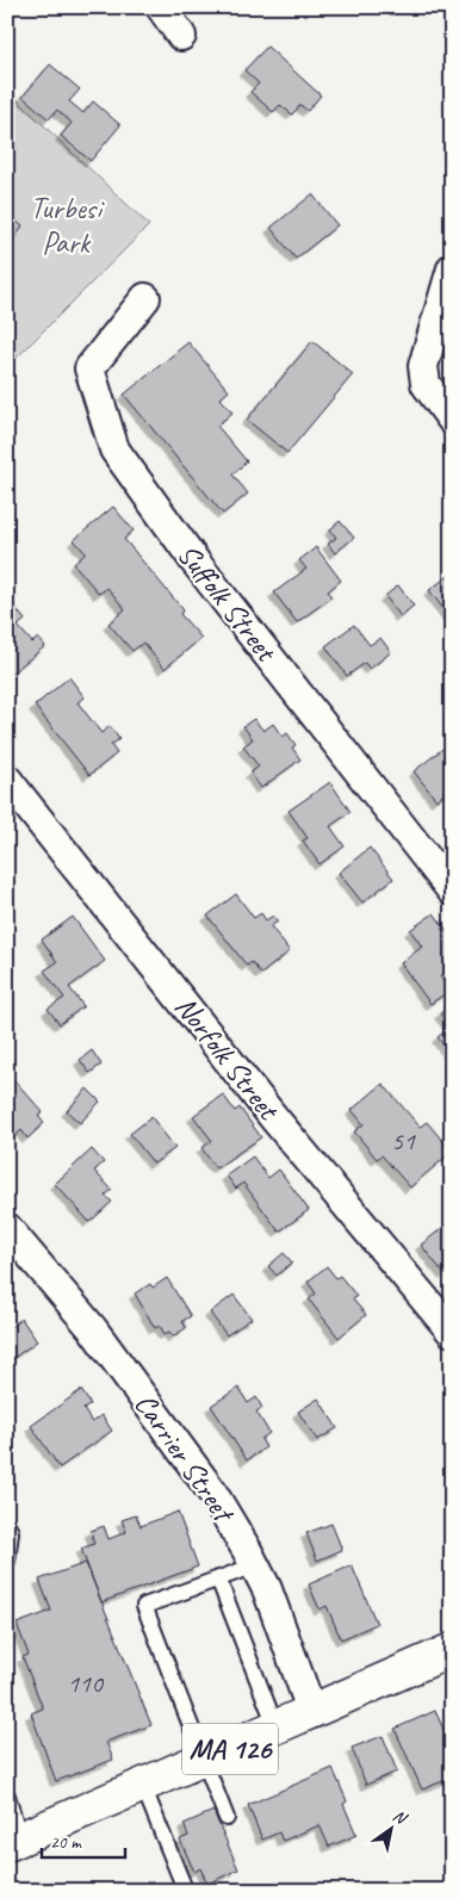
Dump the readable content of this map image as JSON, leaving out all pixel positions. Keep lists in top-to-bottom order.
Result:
{
  "streets": {
    "main road": ["MA 126"],
    "street": ["Suffolk Street", "Norfolk Street", "Carrier Street"]
  },
  "crossings": [
    ["Carrier Street", "MA 126"]
  ],
  "parks": ["Turbesi Park"],
  "house_numbers": ["51", "110"],
  "scale_bar": "20 m",
  "north": "top right"
}
